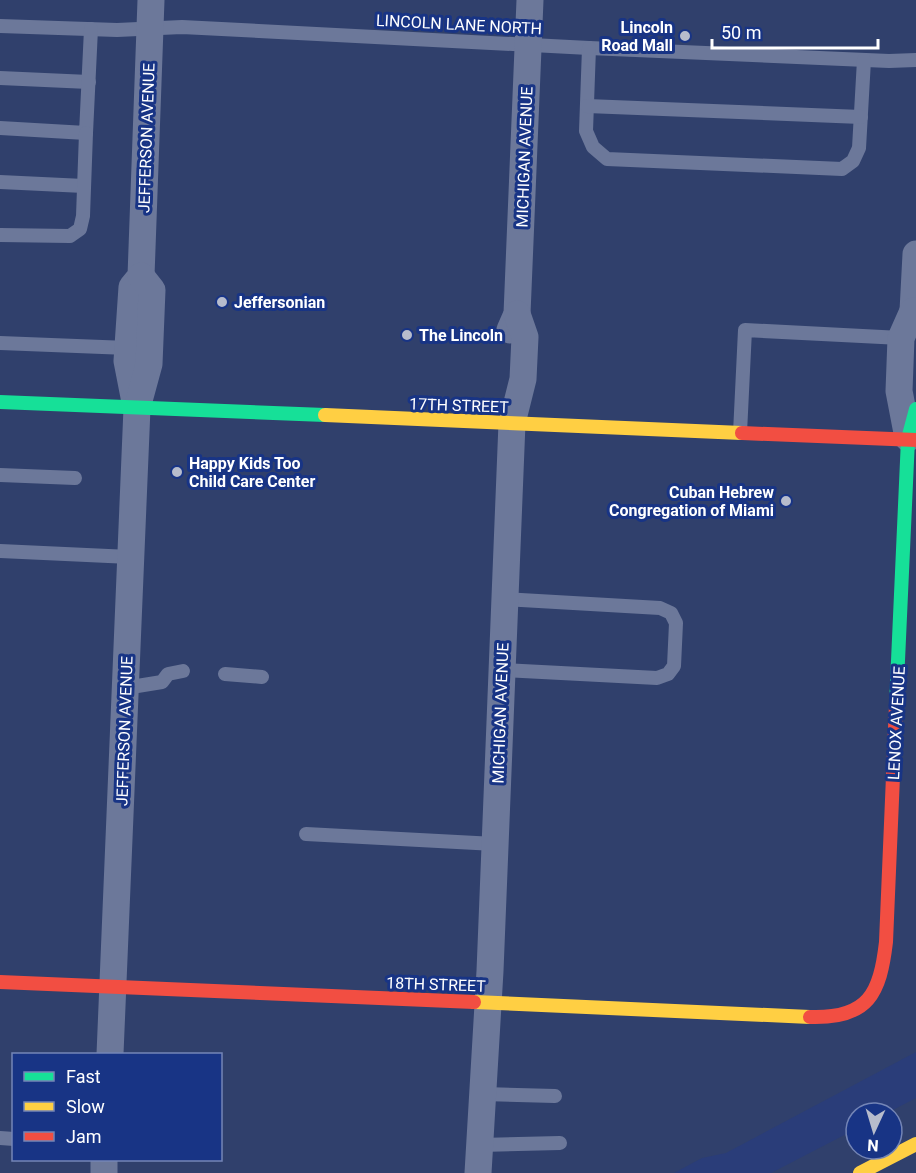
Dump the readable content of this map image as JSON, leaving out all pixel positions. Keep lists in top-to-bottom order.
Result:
{
  "streets": {
    "street": [
      "JEFFERSON AVENUE",
      "MICHIGAN AVENUE",
      "17TH STREET",
      "LENOX AVENUE",
      "18TH STREET"
    ],
    "lane": ["LINCOLN LANE NORTH"]
  },
  "crossings": [
    ["LINCOLN LANE NORTH", "JEFFERSON AVENUE"],
    ["LINCOLN LANE NORTH", "MICHIGAN AVENUE"],
    ["JEFFERSON AVENUE", "17TH STREET"],
    ["JEFFERSON AVENUE", "18TH STREET"],
    ["MICHIGAN AVENUE", "17TH STREET"],
    ["MICHIGAN AVENUE", "18TH STREET"],
    ["17TH STREET", "LENOX AVENUE"],
    ["LENOX AVENUE", "18TH STREET"]
  ],
  "places": [
    "Lincoln Road Mall",
    "Jeffersonian",
    "The Lincoln",
    "Happy Kids Too Child Care Center",
    "Cuban Hebrew Congregation of Miami"
  ],
  "legend": ["Fast", "Slow", "Jam"],
  "scale_bar": "50 m",
  "north": "bottom"
}
